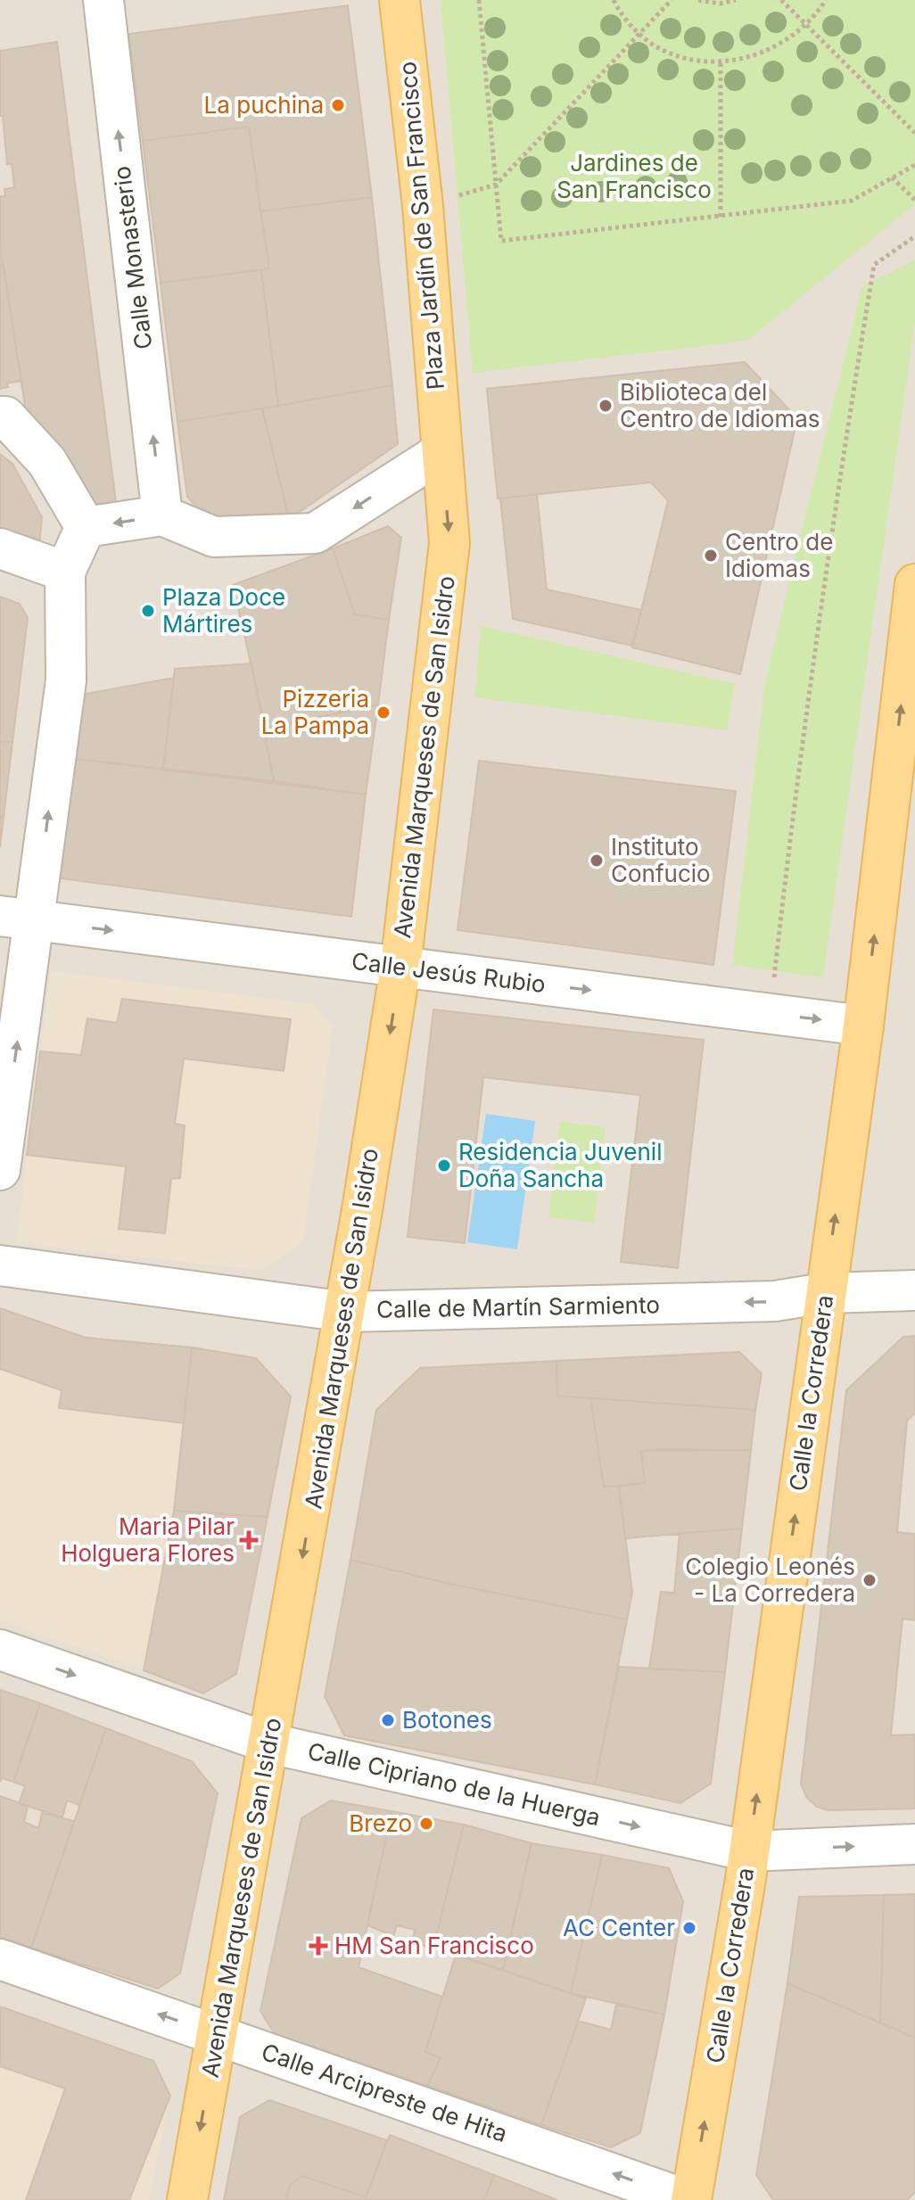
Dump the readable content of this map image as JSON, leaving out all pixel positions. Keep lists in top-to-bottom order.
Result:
{
  "streets": {
    "main road": ["Plaza Jardín de San Francisco", "Avenida Marqueses de San Isidro", "Calle la Corredera"],
    "street": [
      "Calle Monasterio",
      "Calle Jesús Rubio",
      "Calle de Martín Sarmiento",
      "Calle Cipriano de la Huerga",
      "Calle Arcipreste de Hita"
    ]
  },
  "crossings": [
    ["Plaza Jardín de San Francisco", "Avenida Marqueses de San Isidro"],
    ["Avenida Marqueses de San Isidro", "Calle Jesús Rubio"],
    ["Avenida Marqueses de San Isidro", "Calle de Martín Sarmiento"],
    ["Avenida Marqueses de San Isidro", "Calle Cipriano de la Huerga"],
    ["Avenida Marqueses de San Isidro", "Calle Arcipreste de Hita"],
    ["Calle Jesús Rubio", "Calle la Corredera"],
    ["Calle de Martín Sarmiento", "Calle la Corredera"],
    ["Calle la Corredera", "Calle Cipriano de la Huerga"],
    ["Calle la Corredera", "Calle Arcipreste de Hita"]
  ],
  "one_way": [
    "Calle Monasterio",
    "Avenida Marqueses de San Isidro",
    "Calle Jesús Rubio",
    "Calle de Martín Sarmiento",
    "Calle la Corredera",
    "Calle Cipriano de la Huerga",
    "Calle Arcipreste de Hita"
  ],
  "parks": ["Jardines de San Francisco"],
  "places": {
    "other": [
      "La puchina",
      "Biblioteca del Centro de Idiomas",
      "Centro de Idiomas",
      "Plaza Doce Mártires",
      "Pizzeria La Pampa",
      "Instituto Confucio",
      "Residencia Juvenil Doña Sancha",
      "Colegio Leonés - La Corredera",
      "Botones",
      "Brezo",
      "AC Center"
    ],
    "health": ["Maria Pilar Holguera Flores", "HM San Francisco"]
  }
}
